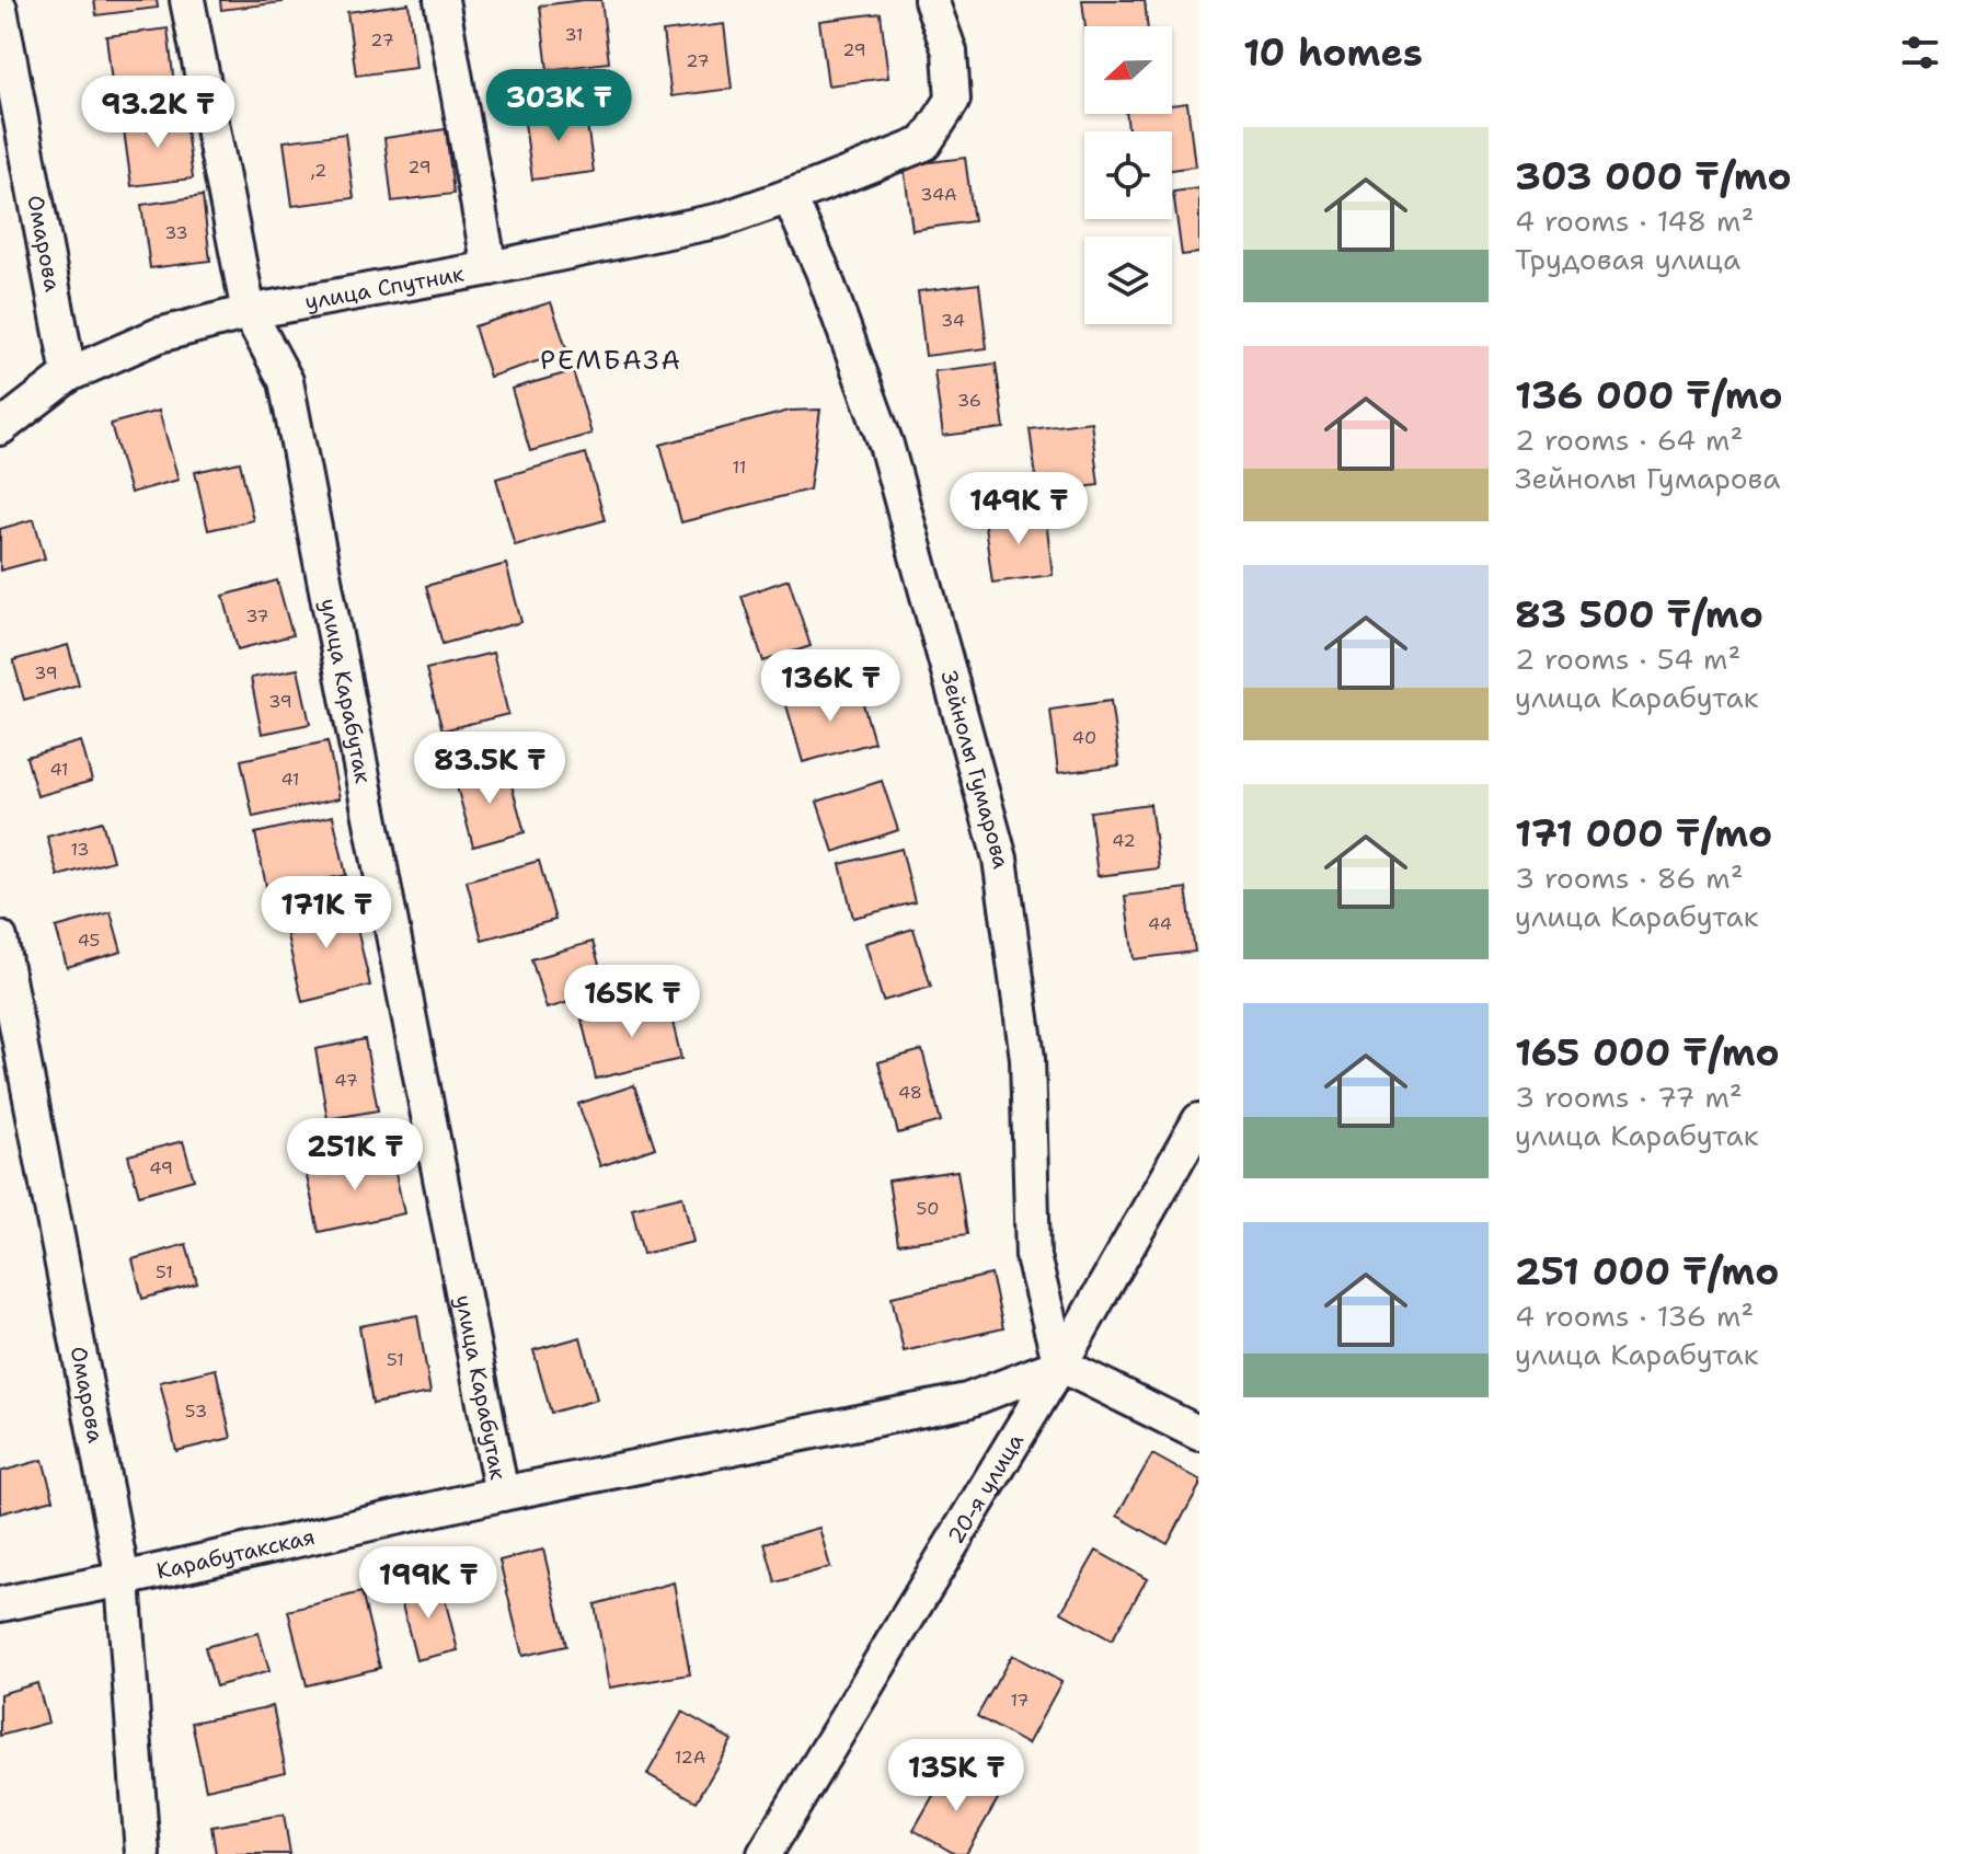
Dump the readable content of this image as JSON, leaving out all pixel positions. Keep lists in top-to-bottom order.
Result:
{
  "streets": {
    "street": [
      "Омарова",
      "улица Спутник",
      "улица Карабутак",
      "Зейнолы Гумарова",
      "20-я улица",
      "Карабутакская"
    ]
  },
  "crossings": [
    ["Омарова", "улица Спутник"],
    ["Омарова", "Карабутакская"],
    ["улица Спутник", "улица Карабутак"],
    ["улица Спутник", "Зейнолы Гумарова"],
    ["улица Карабутак", "Карабутакская"],
    ["Зейнолы Гумарова", "20-я улица"],
    ["Зейнолы Гумарова", "Карабутакская"],
    ["20-я улица", "Карабутакская"]
  ],
  "districts": ["РЕМБАЗА"],
  "house_numbers": [
    "31",
    "27",
    "29",
    "27",
    "29",
    ",2",
    "34А",
    "33",
    "34",
    "36",
    "11",
    "37",
    "39",
    "39",
    "40",
    "41",
    "41",
    "42",
    "13",
    "44",
    "45",
    "47",
    "48",
    "49",
    "50",
    "51",
    "51",
    "53",
    "17",
    "12А"
  ],
  "north": "left",
  "page": {
    "heading": "10 homes",
    "price": [
      "303K ₸",
      "93.2K ₸",
      "149K ₸",
      "136K ₸",
      "83.5K ₸",
      "171K ₸",
      "165K ₸",
      "251K ₸",
      "199K ₸",
      "135K ₸"
    ],
    "list": [
      {
        "name": "303 000 ₸/mo",
        "note": "4 rooms · 148 m² · Трудовая улица"
      },
      {
        "name": "136 000 ₸/mo",
        "note": "2 rooms · 64 m² · Зейнолы Гумарова"
      },
      {
        "name": "83 500 ₸/mo",
        "note": "2 rooms · 54 m² · улица Карабутак"
      },
      {
        "name": "171 000 ₸/mo",
        "note": "3 rooms · 86 m² · улица Карабутак"
      },
      {
        "name": "165 000 ₸/mo",
        "note": "3 rooms · 77 m² · улица Карабутак"
      },
      {
        "name": "251 000 ₸/mo",
        "note": "4 rooms · 136 m² · улица Карабутак"
      }
    ]
  }
}
